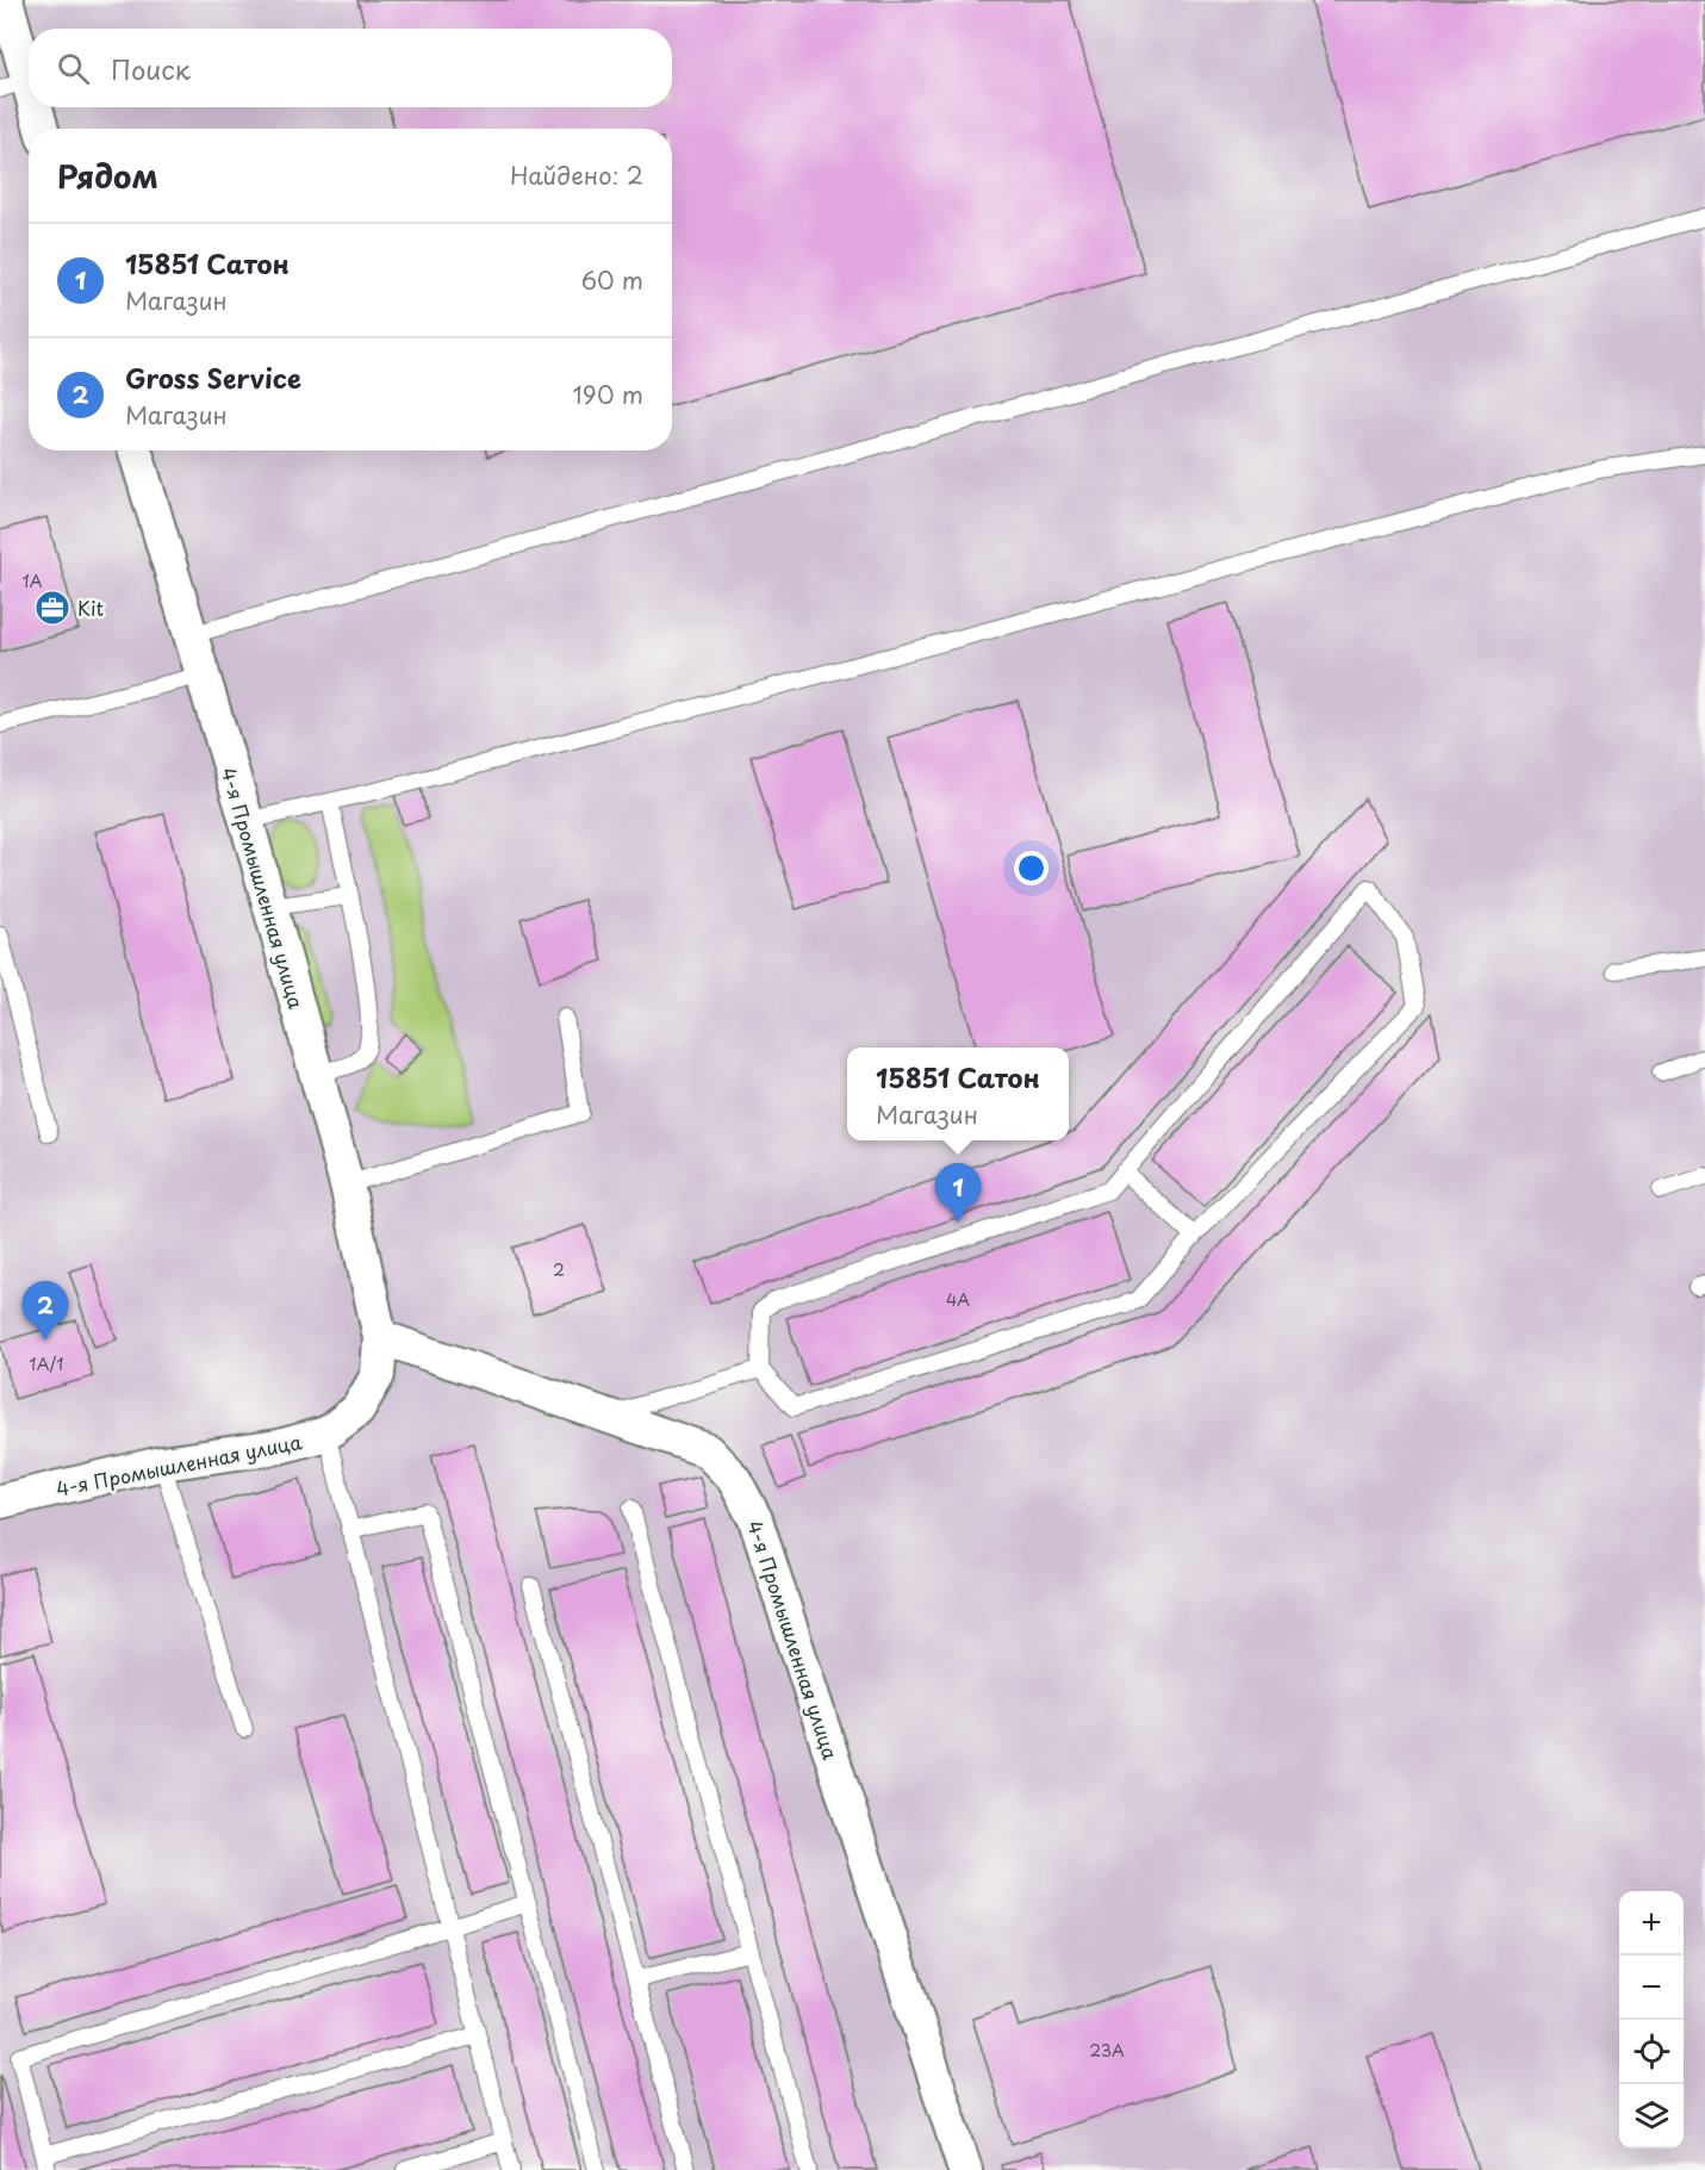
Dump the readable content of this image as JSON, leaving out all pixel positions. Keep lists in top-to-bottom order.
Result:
{
  "streets": {
    "street": ["4-я Промышленная улица"]
  },
  "places": {
    "office": ["Kit"]
  },
  "house_numbers": [
    "1А",
    "2",
    "4А",
    "1А/1",
    "23А"
  ],
  "page": {
    "search": "Поиск",
    "heading": ["Рядом", "Найдено: 2"],
    "list": [
      {
        "mark": "1",
        "name": "15851 Сатон",
        "note": "Магазин",
        "value": "60 m"
      },
      {
        "mark": "2",
        "name": "Gross Service",
        "note": "Магазин",
        "value": "190 m"
      }
    ],
    "popup": ["15851 Сатон", "Магазин"],
    "pins": ["1", "2"],
    "map_buttons": ["+", "−"]
  }
}
